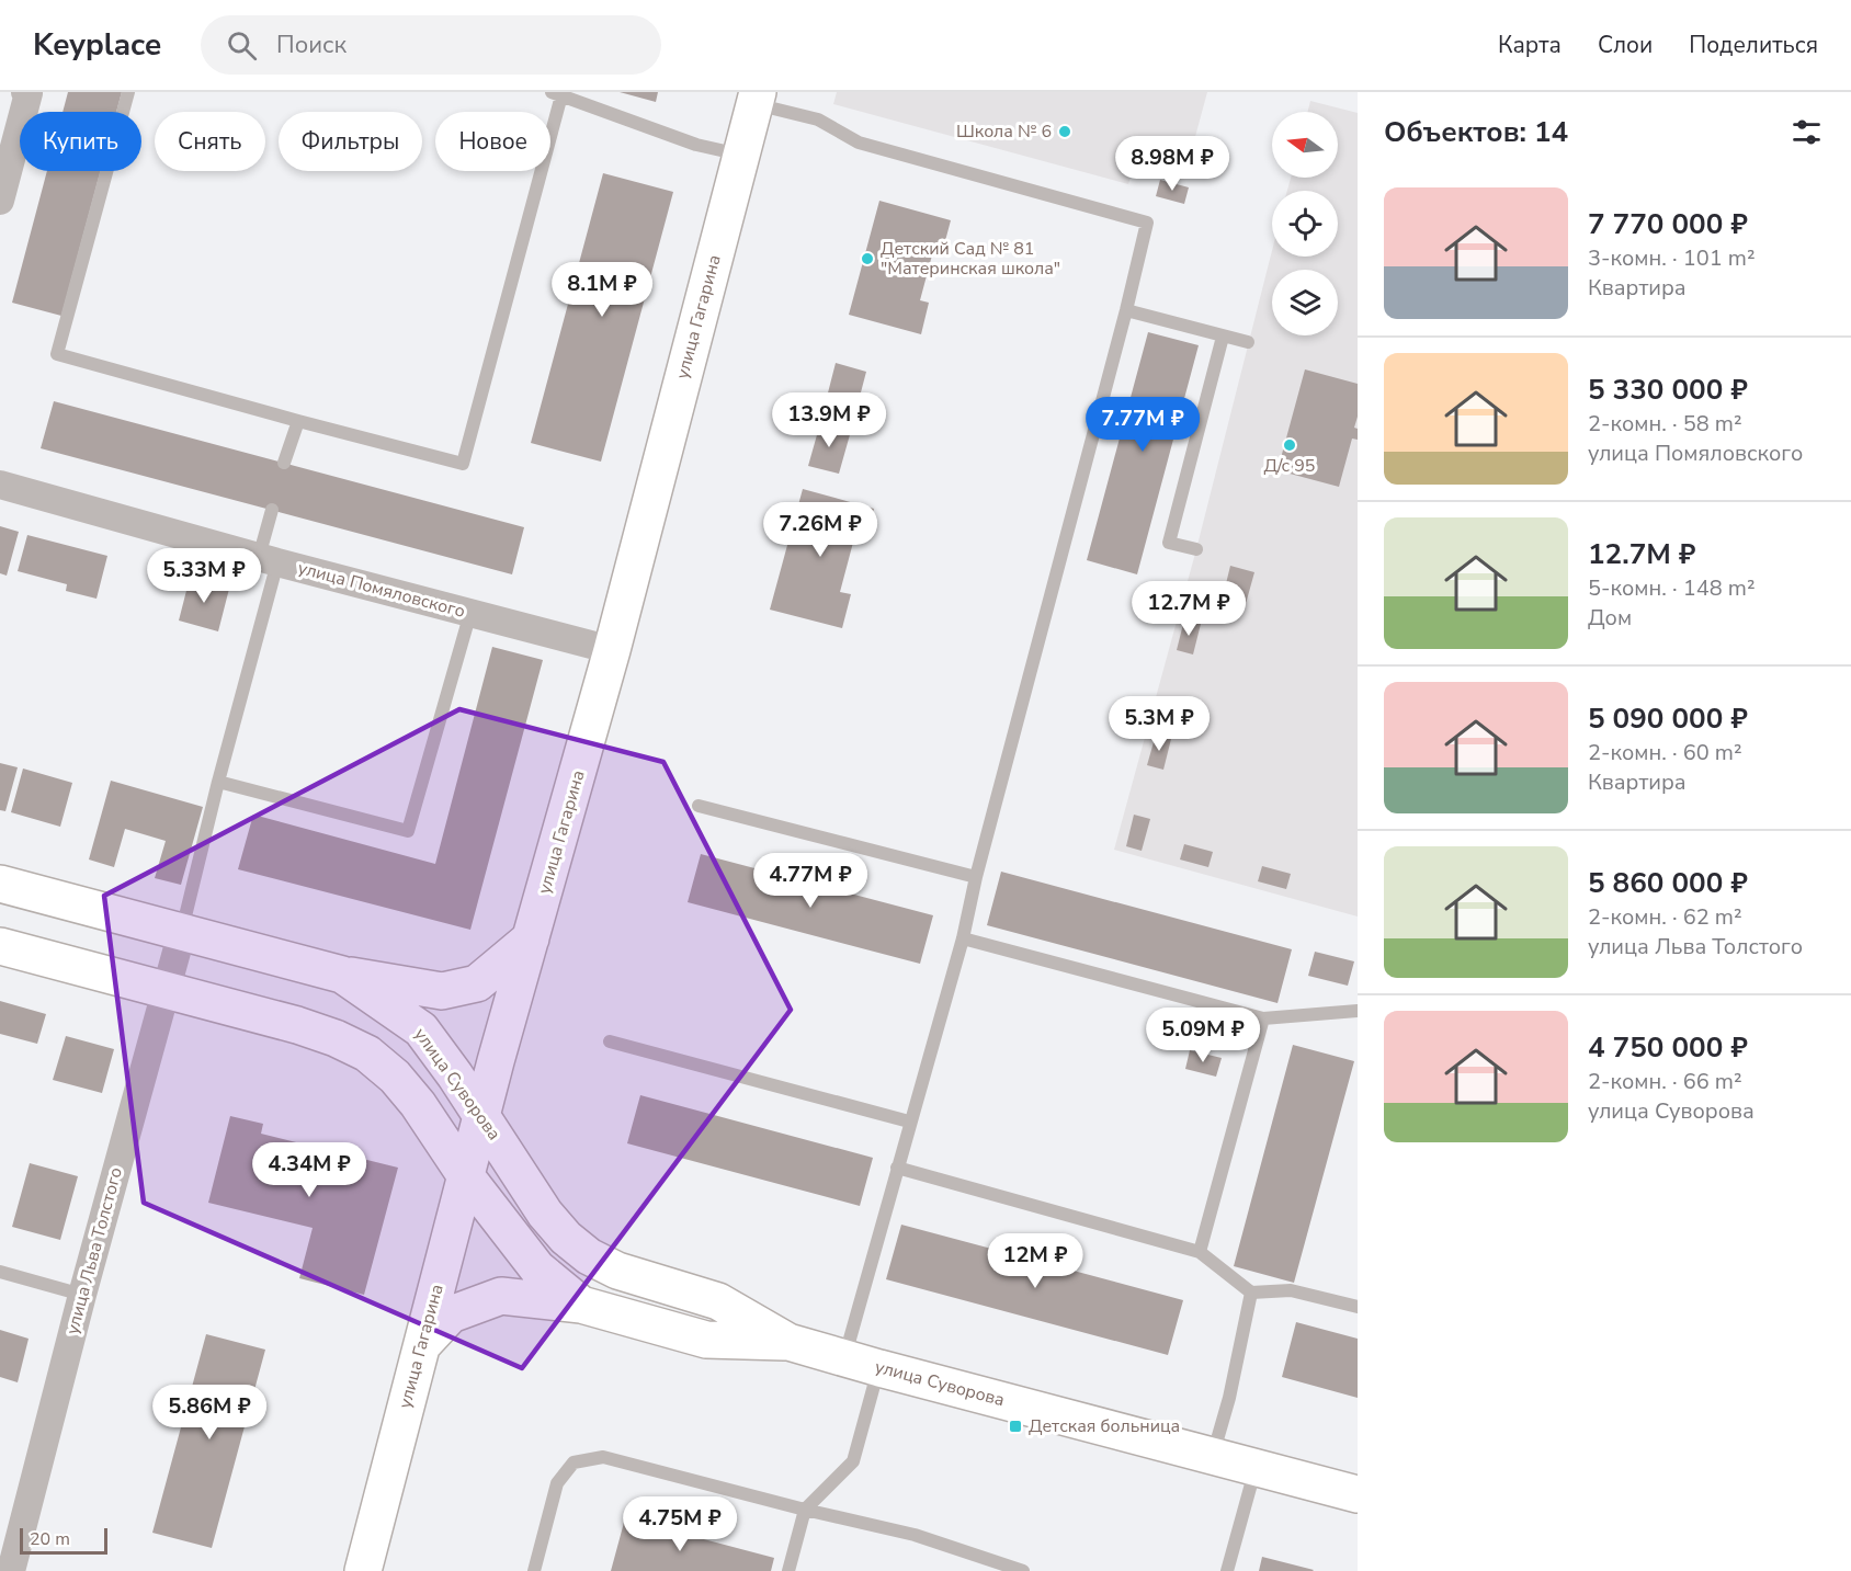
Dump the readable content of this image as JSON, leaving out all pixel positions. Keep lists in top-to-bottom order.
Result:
{
  "streets": {
    "main road": ["улица Гагарина", "улица Суворова"],
    "street": ["улица Помяловского", "улица Льва Толстого"]
  },
  "crossings": [
    ["улица Гагарина", "улица Помяловского"],
    ["улица Гагарина", "улица Суворова"],
    ["улица Суворова", "улица Льва Толстого"]
  ],
  "places": {
    "other": ["Школа № 6", "Детский Сад № 81 \"Материнская школа\"", "Д/с 95"],
    "transit": ["Детская больница"]
  },
  "scale_bar": "20 m",
  "north": "left",
  "page": {
    "header": "Keyplace",
    "search": "Поиск",
    "nav": ["Карта", "Слои", "Поделиться"],
    "heading": "Объектов: 14",
    "chip": [
      "Купить",
      "Снять",
      "Фильтры",
      "Новое"
    ],
    "price": [
      "8.98M ₽",
      "8.1M ₽",
      "13.9M ₽",
      "7.77M ₽",
      "7.26M ₽",
      "5.33M ₽",
      "12.7M ₽",
      "5.3M ₽",
      "4.77M ₽",
      "5.09M ₽",
      "4.34M ₽",
      "12M ₽",
      "5.86M ₽",
      "4.75M ₽"
    ],
    "list": [
      {
        "name": "7 770 000 ₽",
        "note": "3-комн. · 101 m² · Квартира"
      },
      {
        "name": "5 330 000 ₽",
        "note": "2-комн. · 58 m² · улица Помяловского"
      },
      {
        "name": "12.7M ₽",
        "note": "5-комн. · 148 m² · Дом"
      },
      {
        "name": "5 090 000 ₽",
        "note": "2-комн. · 60 m² · Квартира"
      },
      {
        "name": "5 860 000 ₽",
        "note": "2-комн. · 62 m² · улица Льва Толстого"
      },
      {
        "name": "4 750 000 ₽",
        "note": "2-комн. · 66 m² · улица Суворова"
      }
    ],
    "scale": "20 m"
  }
}
